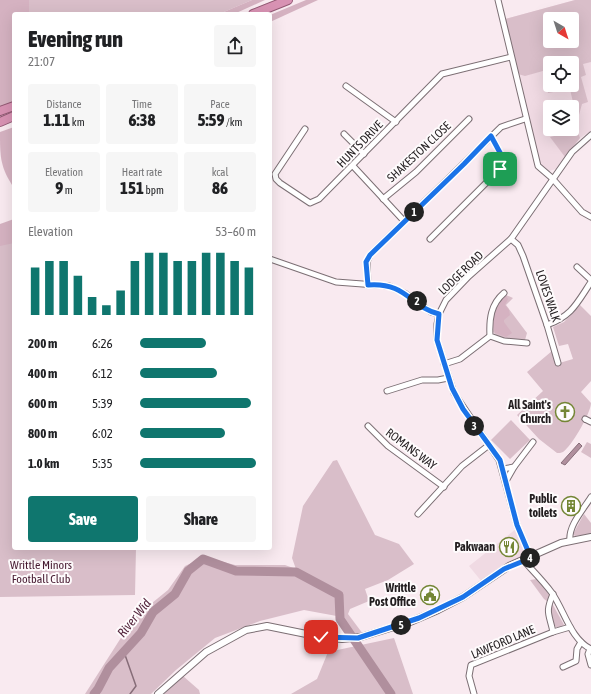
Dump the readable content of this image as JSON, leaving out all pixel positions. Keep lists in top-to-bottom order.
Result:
{
  "streets": {
    "street": [
      "HUNTS DRIVE",
      "SHAKESTON CLOSE",
      "LODGE ROAD",
      "LOVES WALK",
      "ROMANS WAY",
      "LAWFORD LANE"
    ]
  },
  "crossings": [
    ["LODGE ROAD", "LOVES WALK"],
    ["LODGE ROAD", "LAWFORD LANE"]
  ],
  "water": ["River Wid"],
  "parks": ["Writtle Minors Football Club"],
  "places": {
    "church": ["All Saint's Church"],
    "building": ["Public toilets"],
    "restaurant": ["Pakwaan"],
    "public building": ["Writtle Post Office"]
  },
  "north": "bottom right",
  "page": {
    "heading": ["Evening run", "21:07"],
    "stats": [
      ["Distance", "1.11 km"],
      ["Time", "6:38"],
      ["Pace", "5:59 /km"],
      ["Elevation", "9 m"],
      ["Heart rate", "151 bpm"],
      ["kcal", "86"]
    ],
    "pins": [
      "1",
      "2",
      "3",
      "4",
      "5"
    ],
    "chart": ["Elevation", "53–60 m"],
    "list": [
      {
        "name": "200 m",
        "note": "6:26"
      },
      {
        "name": "400 m",
        "note": "6:12"
      },
      {
        "name": "600 m",
        "note": "5:39"
      },
      {
        "name": "800 m",
        "note": "6:02"
      },
      {
        "name": "1.0 km",
        "note": "5:35"
      }
    ],
    "buttons": ["Save", "Share"]
  }
}
